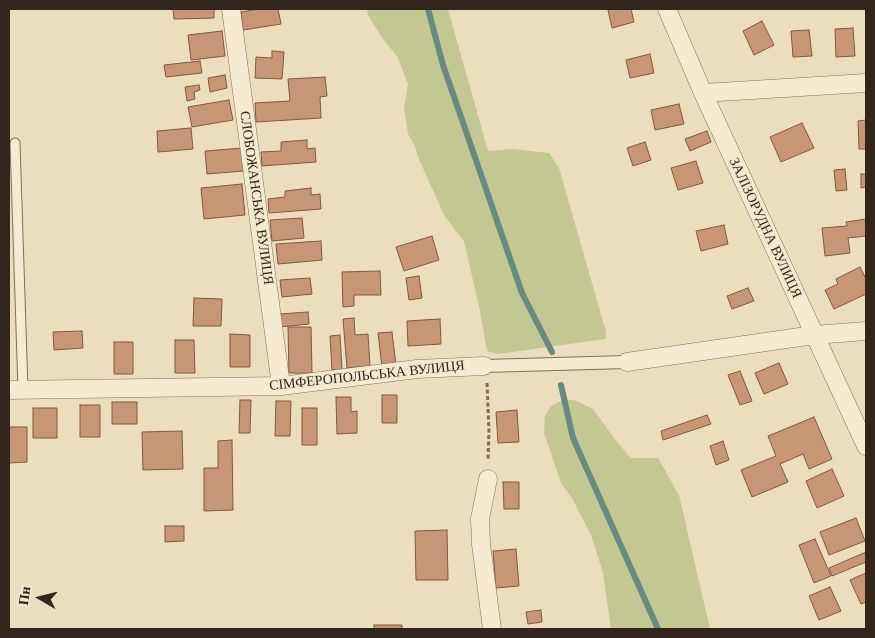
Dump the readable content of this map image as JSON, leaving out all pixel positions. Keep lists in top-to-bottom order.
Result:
{
  "streets": {
    "street": ["СЛОБОЖАНСЬКА ВУЛИЦЯ", "ЗАЛІЗОРУДНА ВУЛИЦЯ", "СІМФЕРОПОЛЬСЬКА ВУЛИЦЯ"]
  },
  "crossings": [
    ["СЛОБОЖАНСЬКА ВУЛИЦЯ", "СІМФЕРОПОЛЬСЬКА ВУЛИЦЯ"],
    ["ЗАЛІЗОРУДНА ВУЛИЦЯ", "СІМФЕРОПОЛЬСЬКА ВУЛИЦЯ"]
  ],
  "north": "left"
}
